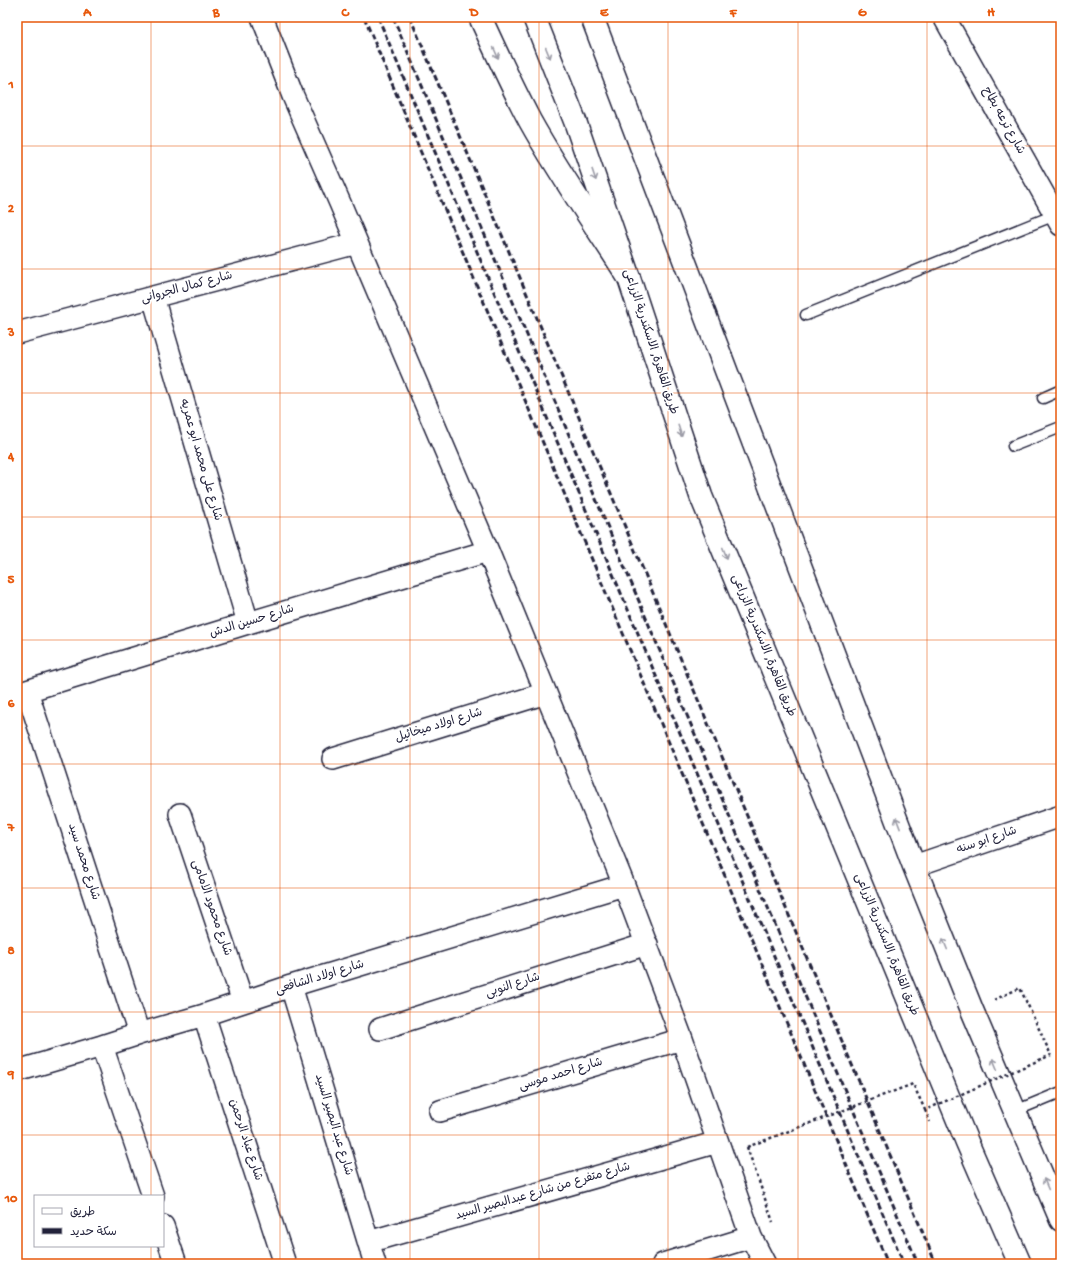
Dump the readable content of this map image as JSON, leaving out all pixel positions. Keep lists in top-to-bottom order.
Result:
{
  "streets": {
    "highway": ["طريق القاهرة, الاسكندرية الزراعى"],
    "street": [
      "شارع ترعه بطاح",
      "شارع كمال الجروانى",
      "شارع على محمد ابو عمريه",
      "شارع حسين الدش",
      "شارع اولاد ميخائيل",
      "شارع ابو سنه",
      "شارع محمد سيد",
      "شارع محمود الامامى",
      "شارع اولاد الشافعى",
      "شارع النوبى",
      "شارع احمد موسى",
      "شارع عبد البصير السيد",
      "شارع عباد الرحمن",
      "شارع متفرع من شارع عبدالبصير السيد"
    ]
  },
  "crossings": [
    ["شارع كمال الجروانى", "شارع على محمد ابو عمريه"],
    ["شارع على محمد ابو عمريه", "شارع حسين الدش"],
    ["شارع حسين الدش", "شارع محمد سيد"],
    ["شارع محمد سيد", "شارع اولاد الشافعى"],
    ["شارع محمود الامامى", "شارع اولاد الشافعى"],
    ["شارع اولاد الشافعى", "شارع عبد البصير السيد"],
    ["شارع اولاد الشافعى", "شارع عباد الرحمن"],
    ["شارع عبد البصير السيد", "شارع متفرع من شارع عبدالبصير السيد"]
  ],
  "legend": ["طريق", "سكة حديد"],
  "grid": {
    "columns": [
      "A",
      "B",
      "C",
      "D",
      "E",
      "F",
      "G",
      "H"
    ],
    "rows": [
      "1",
      "2",
      "3",
      "4",
      "5",
      "6",
      "7",
      "8",
      "9",
      "10"
    ]
  }
}
